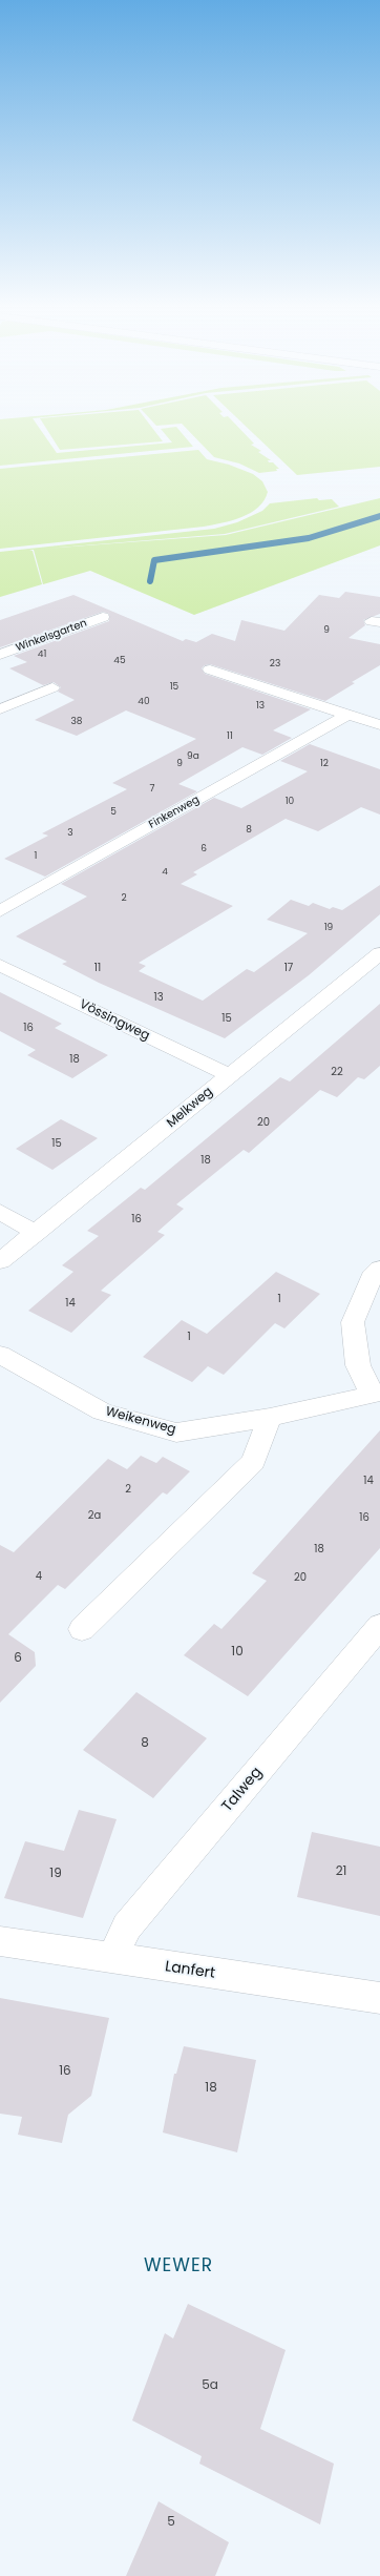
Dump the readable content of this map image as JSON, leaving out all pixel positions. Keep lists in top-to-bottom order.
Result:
{
  "streets": {
    "street": [
      "Winkelsgarten",
      "Finkenweg",
      "Vössingweg",
      "Melkweg",
      "Weikenweg",
      "Talweg",
      "Lanfert"
    ]
  },
  "crossings": [
    ["Vössingweg", "Melkweg"],
    ["Talweg", "Lanfert"]
  ],
  "districts": ["WEWER"],
  "house_numbers": [
    "9",
    "41",
    "45",
    "23",
    "15",
    "40",
    "13",
    "38",
    "11",
    "9a",
    "9",
    "12",
    "7",
    "10",
    "5",
    "8",
    "3",
    "6",
    "1",
    "4",
    "2",
    "19",
    "11",
    "17",
    "13",
    "15",
    "16",
    "18",
    "22",
    "20",
    "15",
    "18",
    "16",
    "1",
    "14",
    "1",
    "14",
    "2",
    "2a",
    "16",
    "18",
    "4",
    "20",
    "10",
    "6",
    "8",
    "21",
    "19",
    "16",
    "18",
    "5a",
    "5"
  ]
}
